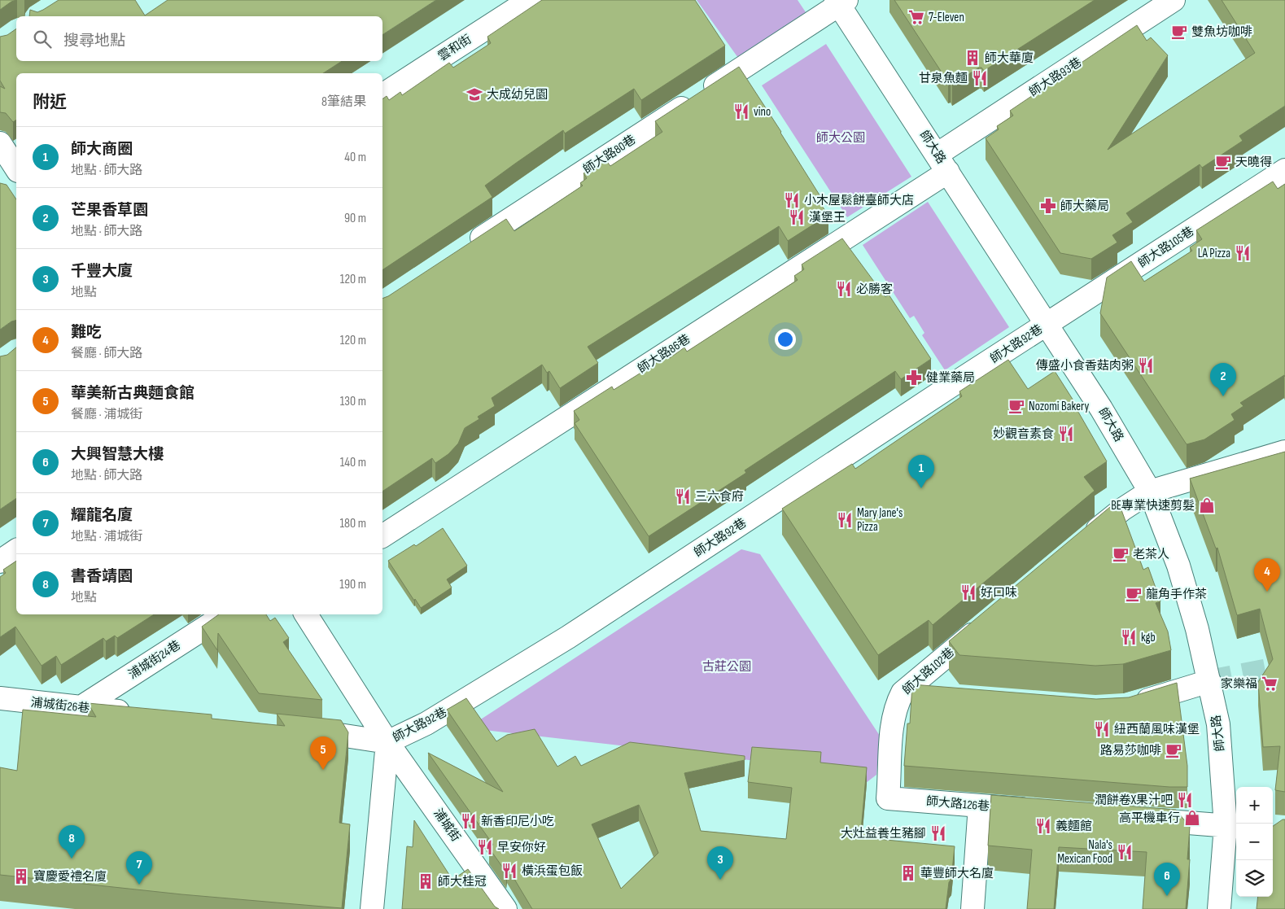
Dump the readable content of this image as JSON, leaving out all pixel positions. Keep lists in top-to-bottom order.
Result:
{
  "streets": {
    "street": [
      "雲和街",
      "師大路93巷",
      "師大路",
      "師大路80巷",
      "師大路105巷",
      "師大路92巷",
      "師大路86巷",
      "浦城街24巷",
      "師大路102巷",
      "浦城街26巷",
      "師大路126巷",
      "浦城街"
    ]
  },
  "crossings": [
    ["師大路93巷", "師大路"],
    ["師大路93巷", "師大路86巷"],
    ["師大路", "師大路80巷"],
    ["師大路", "師大路105巷"],
    ["師大路", "師大路92巷"],
    ["師大路", "師大路86巷"],
    ["師大路105巷", "師大路92巷"],
    ["師大路92巷", "浦城街"],
    ["浦城街24巷", "浦城街26巷"],
    ["師大路102巷", "師大路126巷"]
  ],
  "parks": ["師大公園", "古莊公園"],
  "places": {
    "supermarket": ["7-Eleven", "家樂福"],
    "cafe": [
      "雙魚坊咖啡",
      "天曉得",
      "Nozomi Bakery",
      "老茶人",
      "龍角手作茶",
      "路易莎咖啡"
    ],
    "building": [
      "師大華廈",
      "華豐師大名廈",
      "寶慶愛禮名廈",
      "師大桂冠"
    ],
    "restaurant": [
      "甘泉魚麵",
      "vino",
      "小木屋鬆餅臺師大店",
      "漢堡王",
      "LA Pizza",
      "必勝客",
      "傳盛小食香菇肉粥",
      "妙觀音素食",
      "三六食府",
      "Mary Jane's Pizza",
      "好口味",
      "kgb",
      "紐西蘭風味漢堡",
      "潤餅卷X果汁吧",
      "新香印尼小吃",
      "義麵館",
      "大灶益養生豬腳",
      "早安你好",
      "Nala's Mexican Food",
      "橫浜蛋包飯"
    ],
    "school or university": ["大成幼兒園"],
    "pharmacy": ["師大藥局", "健業藥局"],
    "shop": ["BE專業快速剪髮", "高平機車行"]
  },
  "page": {
    "search": "搜尋地點",
    "heading": ["附近", "8筆結果"],
    "list": [
      {
        "mark": "1",
        "name": "師大商圈",
        "note": "地點 · 師大路",
        "value": "40 m"
      },
      {
        "mark": "2",
        "name": "芒果香草園",
        "note": "地點 · 師大路",
        "value": "90 m"
      },
      {
        "mark": "3",
        "name": "千豐大廈",
        "note": "地點",
        "value": "120 m"
      },
      {
        "mark": "4",
        "name": "難吃",
        "note": "餐廳 · 師大路",
        "value": "120 m"
      },
      {
        "mark": "5",
        "name": "華美新古典麵食館",
        "note": "餐廳 · 浦城街",
        "value": "130 m"
      },
      {
        "mark": "6",
        "name": "大興智慧大樓",
        "note": "地點 · 師大路",
        "value": "140 m"
      },
      {
        "mark": "7",
        "name": "耀龍名廈",
        "note": "地點 · 浦城街",
        "value": "180 m"
      },
      {
        "mark": "8",
        "name": "書香靖園",
        "note": "地點",
        "value": "190 m"
      }
    ],
    "pins": [
      "2",
      "1",
      "4",
      "5",
      "8",
      "3",
      "7",
      "6"
    ],
    "map_buttons": ["+", "−"]
  }
}
